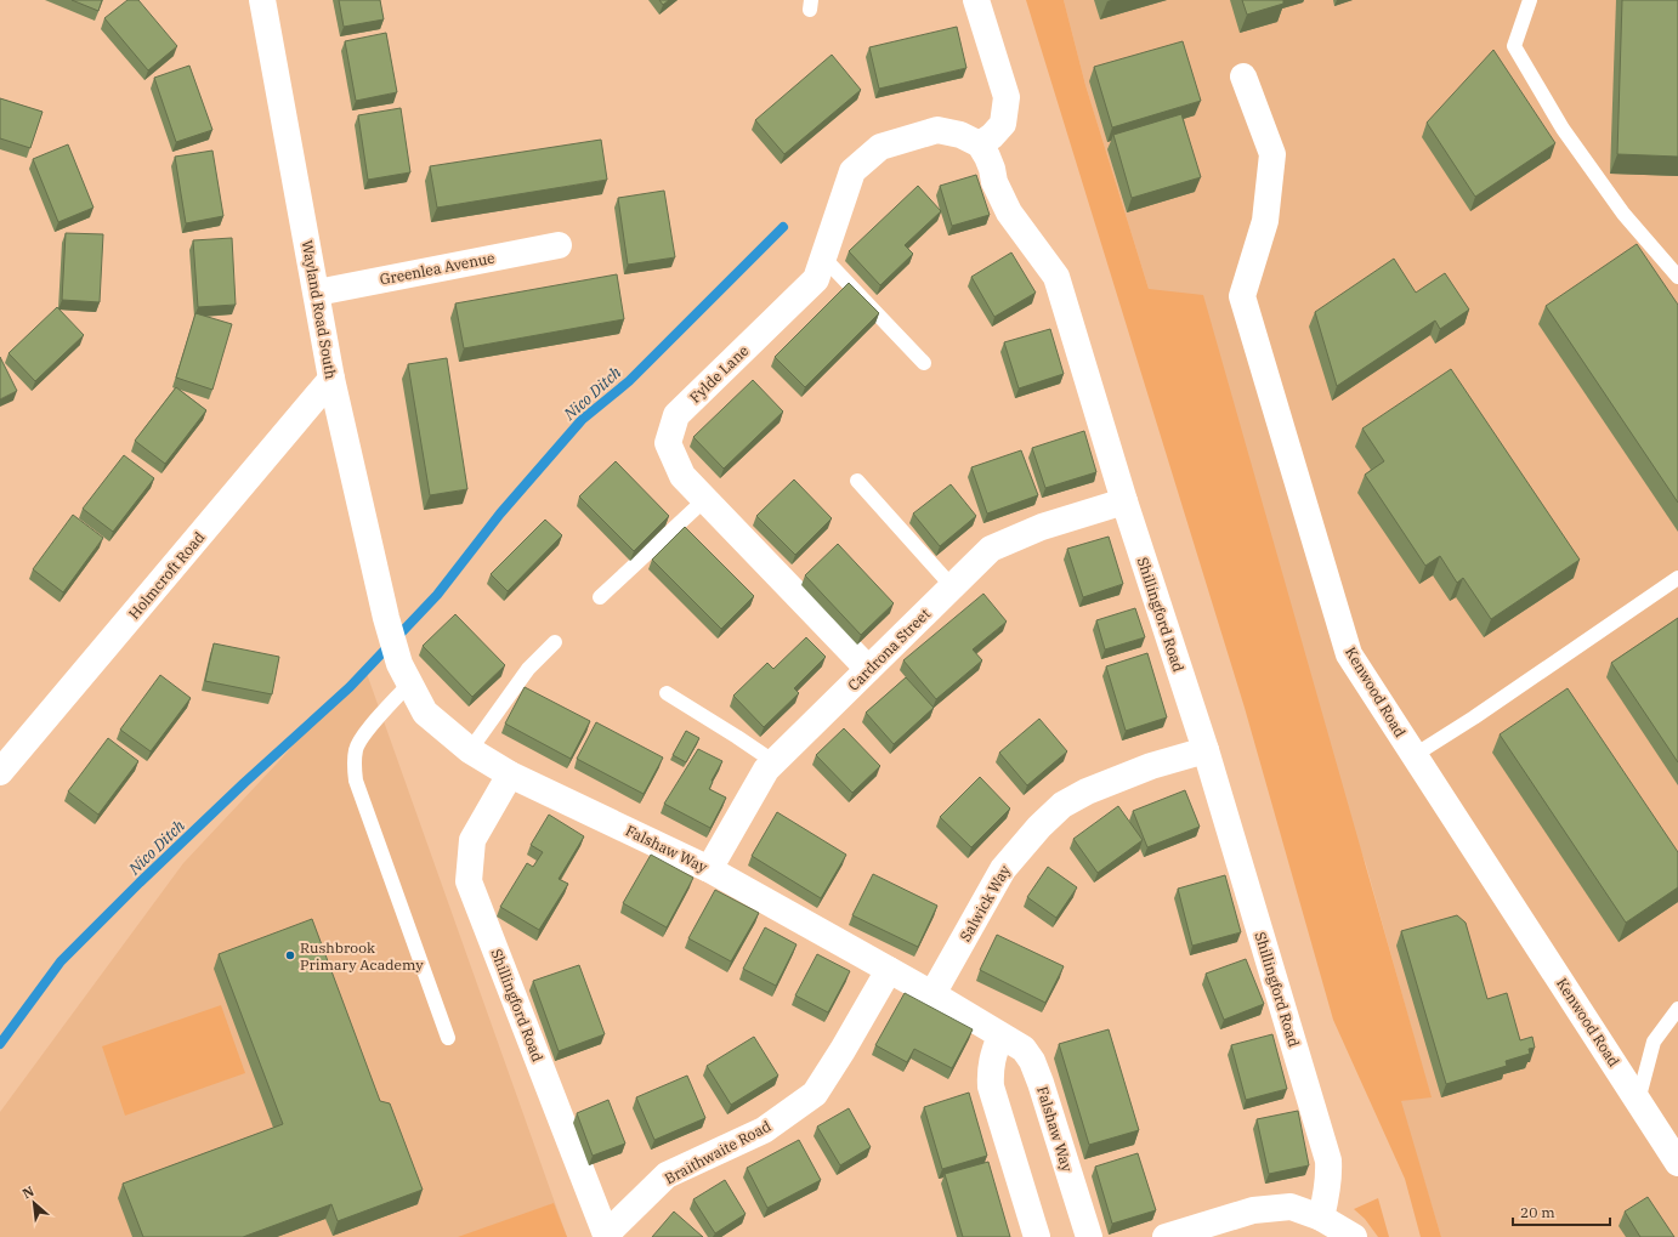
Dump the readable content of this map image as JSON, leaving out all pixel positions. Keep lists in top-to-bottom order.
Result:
{
  "streets": {
    "street": [
      "Greenlea Avenue",
      "Wayland Road South",
      "Fylde Lane",
      "Holmcroft Road",
      "Shillingford Road",
      "Cardrona Street",
      "Kenwood Road",
      "Falshaw Way",
      "Salwick Way",
      "Braithwaite Road"
    ]
  },
  "crossings": [
    ["Greenlea Avenue", "Wayland Road South"],
    ["Wayland Road South", "Holmcroft Road"],
    ["Wayland Road South", "Falshaw Way"],
    ["Fylde Lane", "Shillingford Road"],
    ["Fylde Lane", "Cardrona Street"],
    ["Shillingford Road", "Cardrona Street"],
    ["Shillingford Road", "Falshaw Way"],
    ["Shillingford Road", "Salwick Way"],
    ["Shillingford Road", "Braithwaite Road"],
    ["Cardrona Street", "Falshaw Way"],
    ["Falshaw Way", "Salwick Way"],
    ["Falshaw Way", "Braithwaite Road"]
  ],
  "water": ["Nico Ditch"],
  "places": ["Rushbrook Primary Academy"],
  "scale_bar": "20 m",
  "north": "top left"
}
